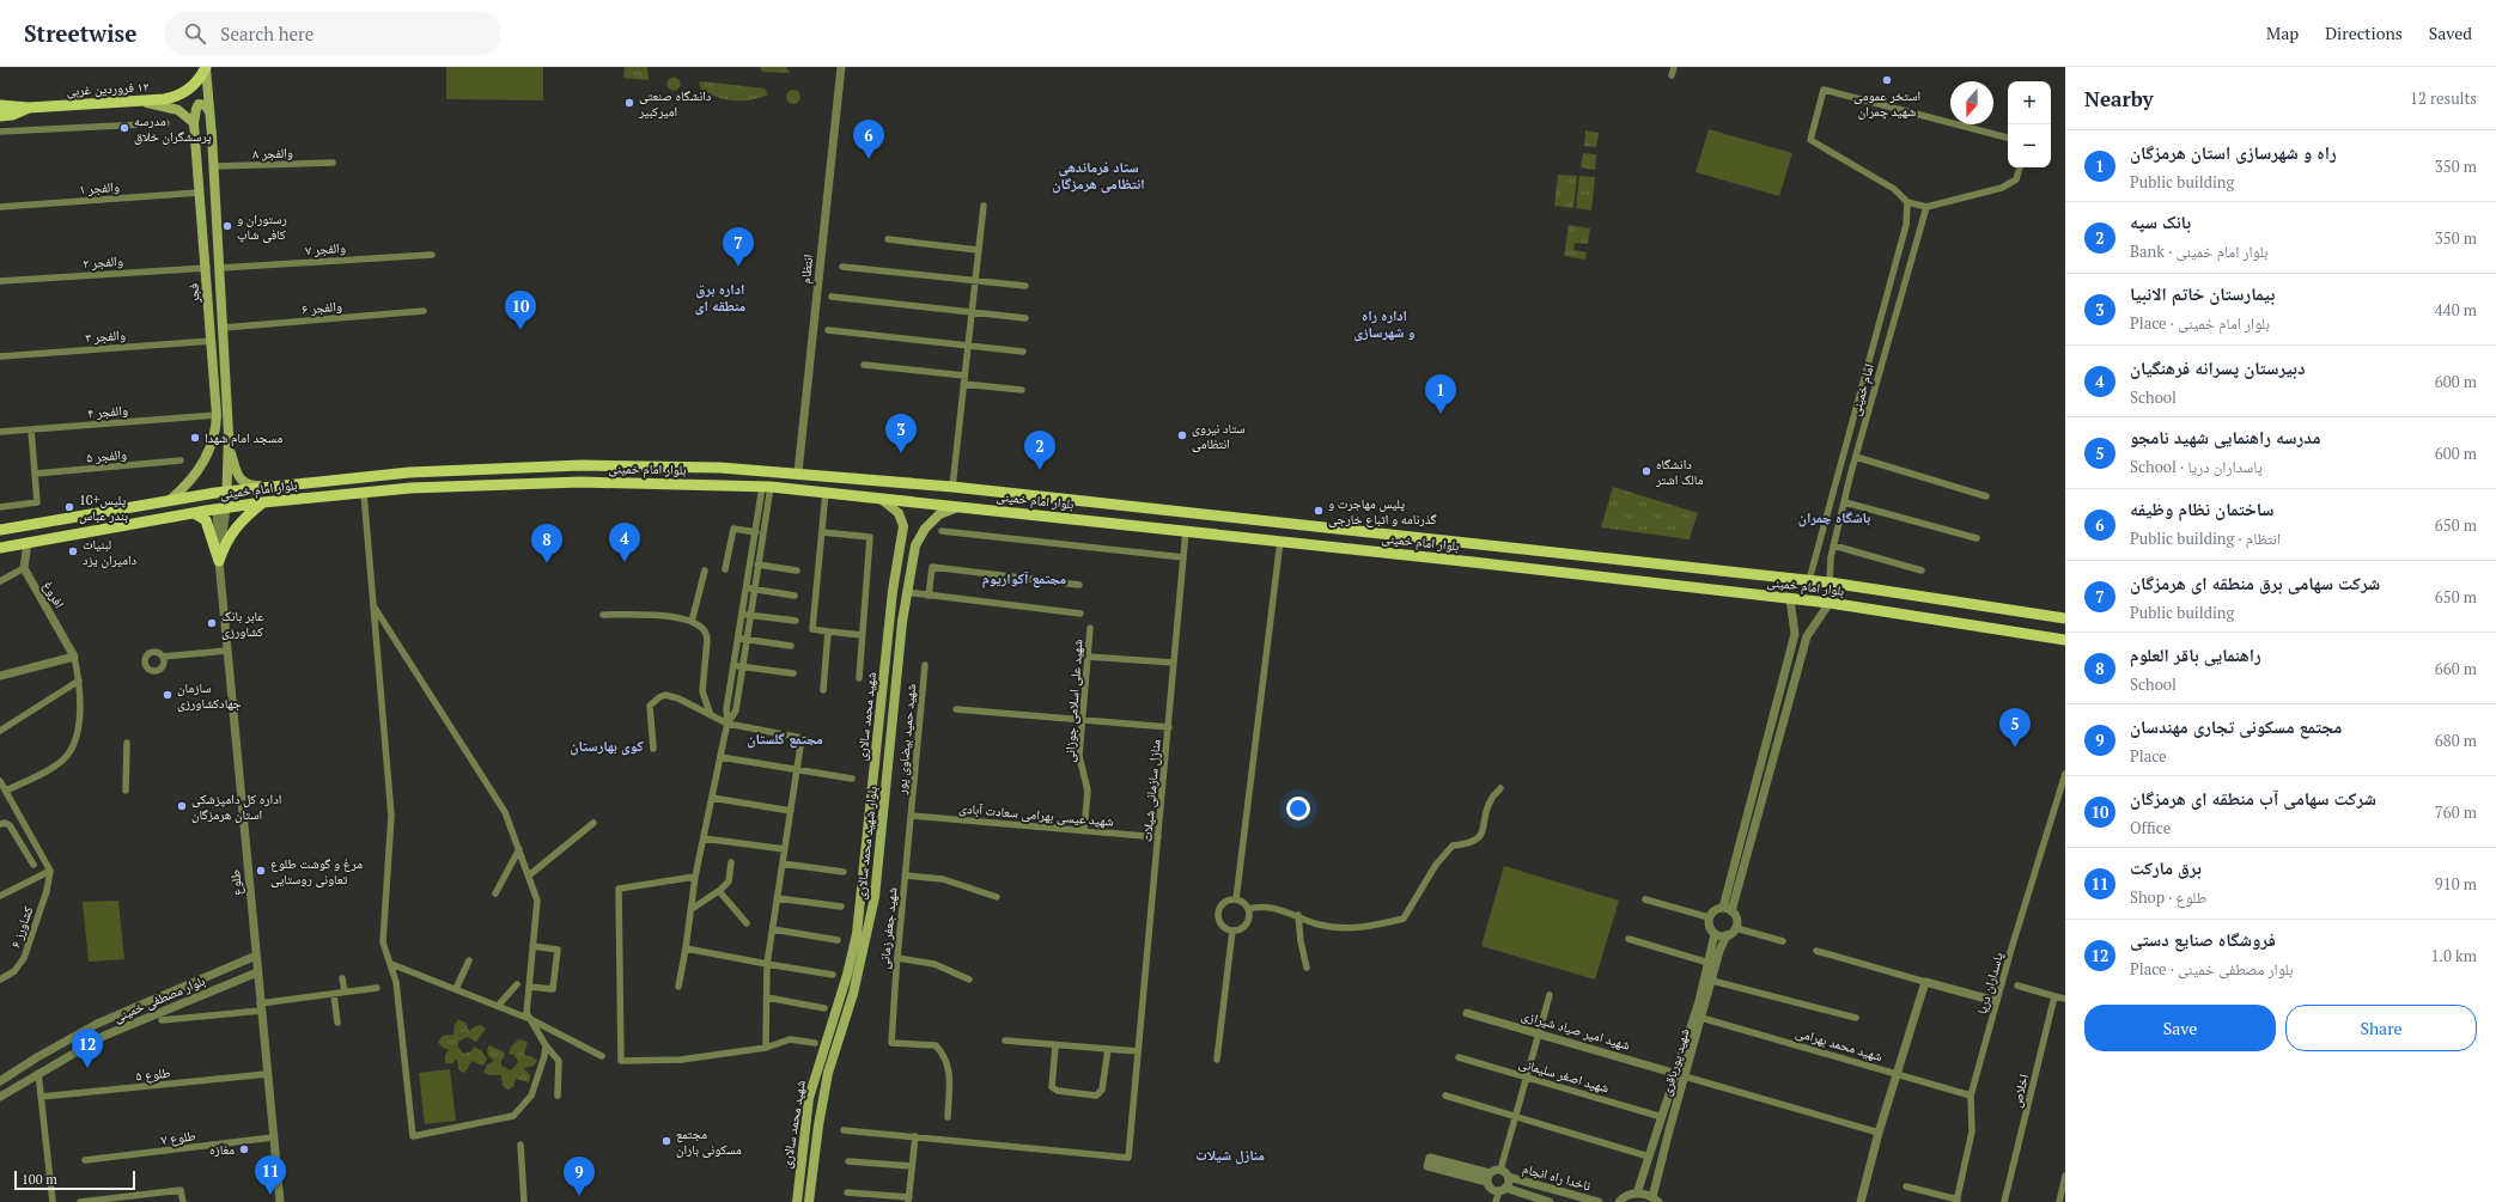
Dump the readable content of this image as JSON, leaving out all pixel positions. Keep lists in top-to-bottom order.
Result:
{
  "streets": {
    "main road": [
      "١٢ فروردین غربى",
      "فجر",
      "بلوار امام خمینی",
      "شهید محمد سالاری",
      "بلوار شهید محمد سالاری"
    ],
    "street": [
      "والفجر ۸",
      "والفجر ۱",
      "والفجر ۷",
      "والفجر ۲",
      "انتظام",
      "والفجر ۶",
      "والفجر ۳",
      "امام خمینی",
      "والفجر ۴",
      "والفجر ۵",
      "افروغ",
      "شهید علی اسلامی جوزانی",
      "شهید حمید بیضاوی پور",
      "منازل سازمانی شیلات",
      "شهید عیسی بهرامی سعادت آبادی",
      "طلوع",
      "کشاورز ۶",
      "شهید جعفر زمانی",
      "پاسداران دریا",
      "بلوار مصطفی خمینی",
      "شهید امیر صیاد شیرازی",
      "شهید محمد بهرامی",
      "شهید پورباقری",
      "طلوع ۵",
      "شهید اصغر سلیمانی",
      "اخلاص",
      "طلوع ۷",
      "ناخدا راه انجام"
    ]
  },
  "crossings": [
    ["١٢ فروردین غربى", "فجر"],
    ["والفجر ۸", "فجر"],
    ["والفجر ۱", "فجر"],
    ["والفجر ۷", "فجر"],
    ["والفجر ۲", "فجر"],
    ["انتظام", "بلوار امام خمینی"],
    ["فجر", "والفجر ۶"],
    ["فجر", "والفجر ۳"],
    ["فجر", "والفجر ۴"],
    ["فجر", "بلوار امام خمینی"],
    ["فجر", "طلوع"],
    ["امام خمینی", "بلوار امام خمینی"],
    ["بلوار امام خمینی", "شهید محمد سالاری"],
    ["بلوار امام خمینی", "منازل سازمانی شیلات"],
    ["بلوار امام خمینی", "بلوار شهید محمد سالاری"],
    ["بلوار امام خمینی", "طلوع"],
    ["شهید علی اسلامی جوزانی", "شهید عیسی بهرامی سعادت آبادی"],
    ["شهید حمید بیضاوی پور", "شهید عیسی بهرامی سعادت آبادی"],
    ["شهید حمید بیضاوی پور", "شهید جعفر زمانی"],
    ["منازل سازمانی شیلات", "شهید عیسی بهرامی سعادت آبادی"],
    ["شهید عیسی بهرامی سعادت آبادی", "شهید جعفر زمانی"],
    ["طلوع", "بلوار مصطفی خمینی"],
    ["طلوع", "طلوع ۵"],
    ["طلوع", "طلوع ۷"],
    ["پاسداران دریا", "شهید محمد بهرامی"],
    ["شهید امیر صیاد شیرازی", "شهید پورباقری"],
    ["شهید محمد بهرامی", "شهید پورباقری"],
    ["شهید پورباقری", "شهید اصغر سلیمانی"]
  ],
  "districts": [
    "ستاد فرماندهی انتظامی هرمزگان",
    "اداره برق منطقه ای",
    "اداره راه و شهرسازی",
    "باشگاه چمران",
    "مجتمع آکواریوم",
    "مجتمع گلستان",
    "کوی بهارستان",
    "منازل شیلات"
  ],
  "places": [
    "استخر عمومی شهید چمران",
    "دانشگاه صنعتی امیرکبیر",
    "مدرسه پرسشگران خلاق",
    "رستوران و کافی شاپ",
    "ستاد نیروی انتظامی",
    "مسجد امام شهدا",
    "دانشگاه مالک اشتر",
    "پليس+10 بندر عباس",
    "پلیس مهاجرت و گذرنامه و اتباع خارجى",
    "لبنیات دامیران یزد",
    "عابر بانک کشاورزی",
    "سازمان جهادکشاورزی",
    "اداره کل دامپزشکی استان هرمزگان",
    "مرغ و گوشت طلوع تعاونی روستایی",
    "مجتمع مسکونی باران",
    "مغازه"
  ],
  "scale_bar": "100 m",
  "north": "bottom",
  "page": {
    "header": "Streetwise",
    "search": "Search here",
    "nav": ["Map", "Directions", "Saved"],
    "heading": ["Nearby", "12 results"],
    "map_buttons": ["+", "−"],
    "pins": [
      "6",
      "7",
      "10",
      "1",
      "3",
      "2",
      "4",
      "8",
      "5",
      "12",
      "11",
      "9"
    ],
    "list": [
      {
        "mark": "1",
        "name": "راه و شهرسازی استان هرمزگان",
        "note": "Public building",
        "value": "350 m"
      },
      {
        "mark": "2",
        "name": "بانک سپه",
        "note": "Bank · بلوار امام خمینی",
        "value": "350 m"
      },
      {
        "mark": "3",
        "name": "بیمارستان خاتم الانبیا",
        "note": "Place · بلوار امام خمینی",
        "value": "440 m"
      },
      {
        "mark": "4",
        "name": "دبیرستان پسرانه فرهنگیان",
        "note": "School",
        "value": "600 m"
      },
      {
        "mark": "5",
        "name": "مدرسه راهنمایی شهید نامجو",
        "note": "School · پاسداران دریا",
        "value": "600 m"
      },
      {
        "mark": "6",
        "name": "ساختمان نظام وظیفه",
        "note": "Public building · انتظام",
        "value": "650 m"
      },
      {
        "mark": "7",
        "name": "شرکت سهامی برق منطقه ای هرمزگان",
        "note": "Public building",
        "value": "650 m"
      },
      {
        "mark": "8",
        "name": "راهنمایی باقر العلوم",
        "note": "School",
        "value": "660 m"
      },
      {
        "mark": "9",
        "name": "مجتمع مسکونی تجاری مهندسان",
        "note": "Place",
        "value": "680 m"
      },
      {
        "mark": "10",
        "name": "شرکت سهامی آب منطقه ای هرمزگان",
        "note": "Office",
        "value": "760 m"
      },
      {
        "mark": "11",
        "name": "برق مارکت",
        "note": "Shop · طلوع",
        "value": "910 m"
      },
      {
        "mark": "12",
        "name": "فروشگاه صنایع دستی",
        "note": "Place · بلوار مصطفی خمینی",
        "value": "1.0 km"
      }
    ],
    "buttons": ["Save", "Share"],
    "scale": "100 m"
  }
}
